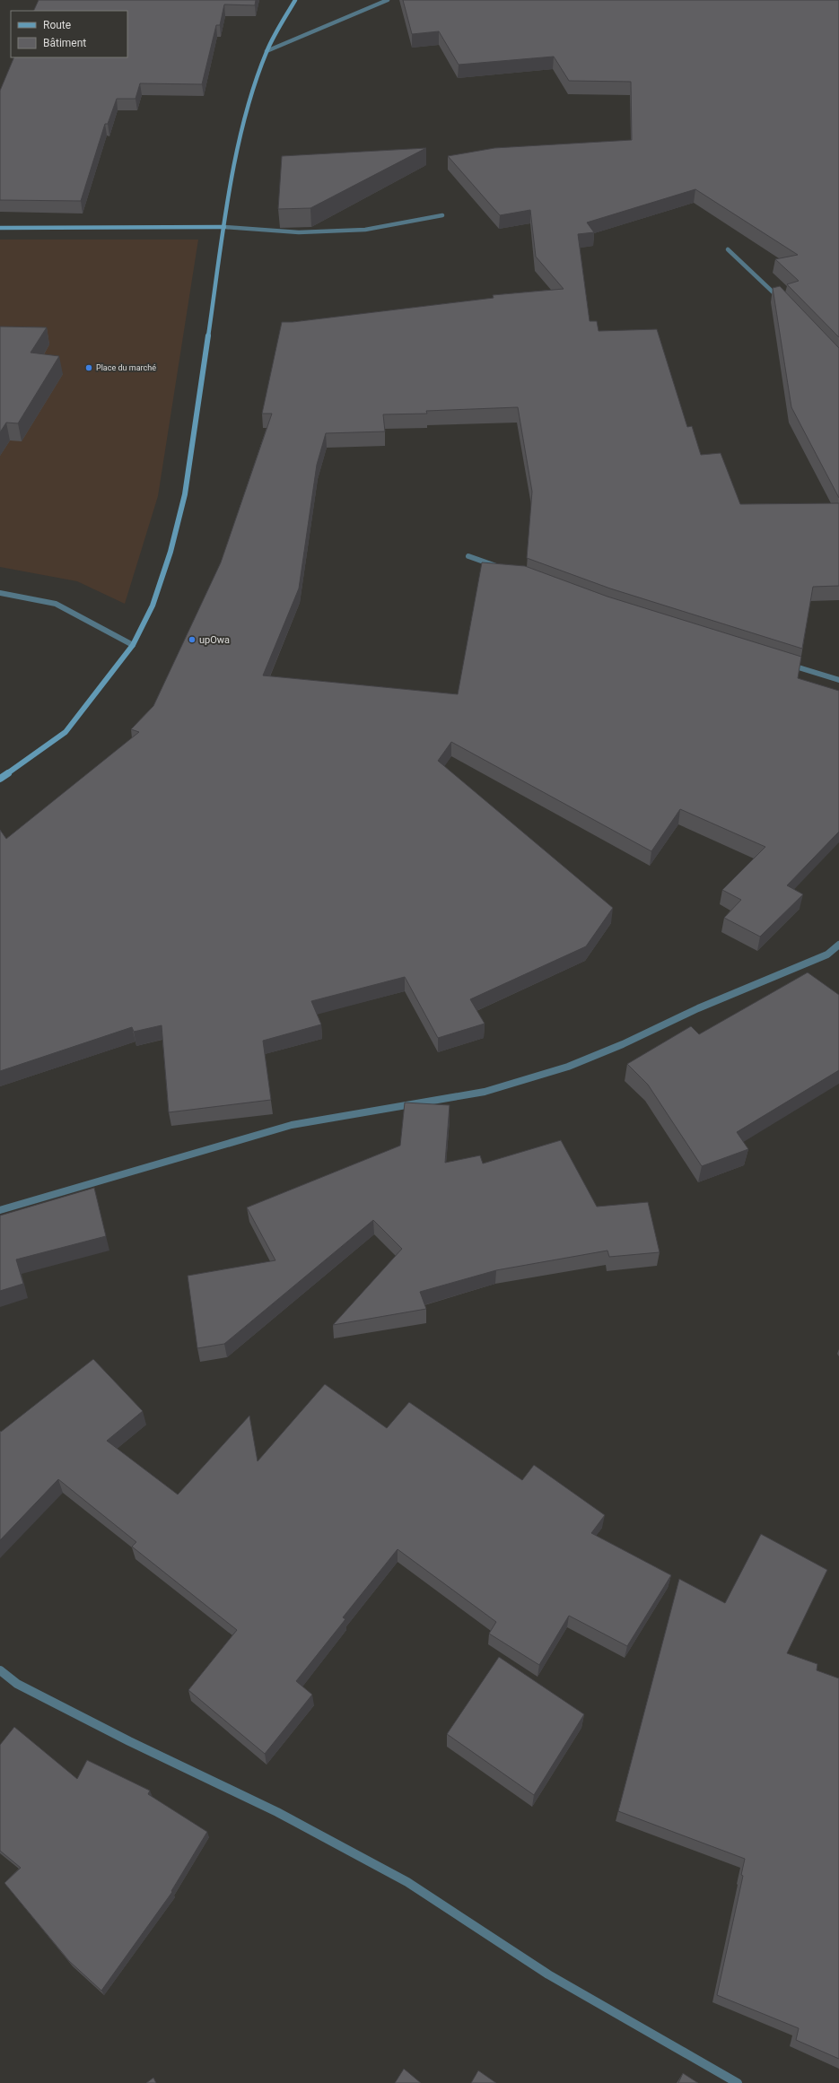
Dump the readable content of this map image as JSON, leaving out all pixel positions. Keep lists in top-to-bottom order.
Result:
{
  "places": ["Place du marché", "upOwa"],
  "legend": ["Route", "Bâtiment"]
}
